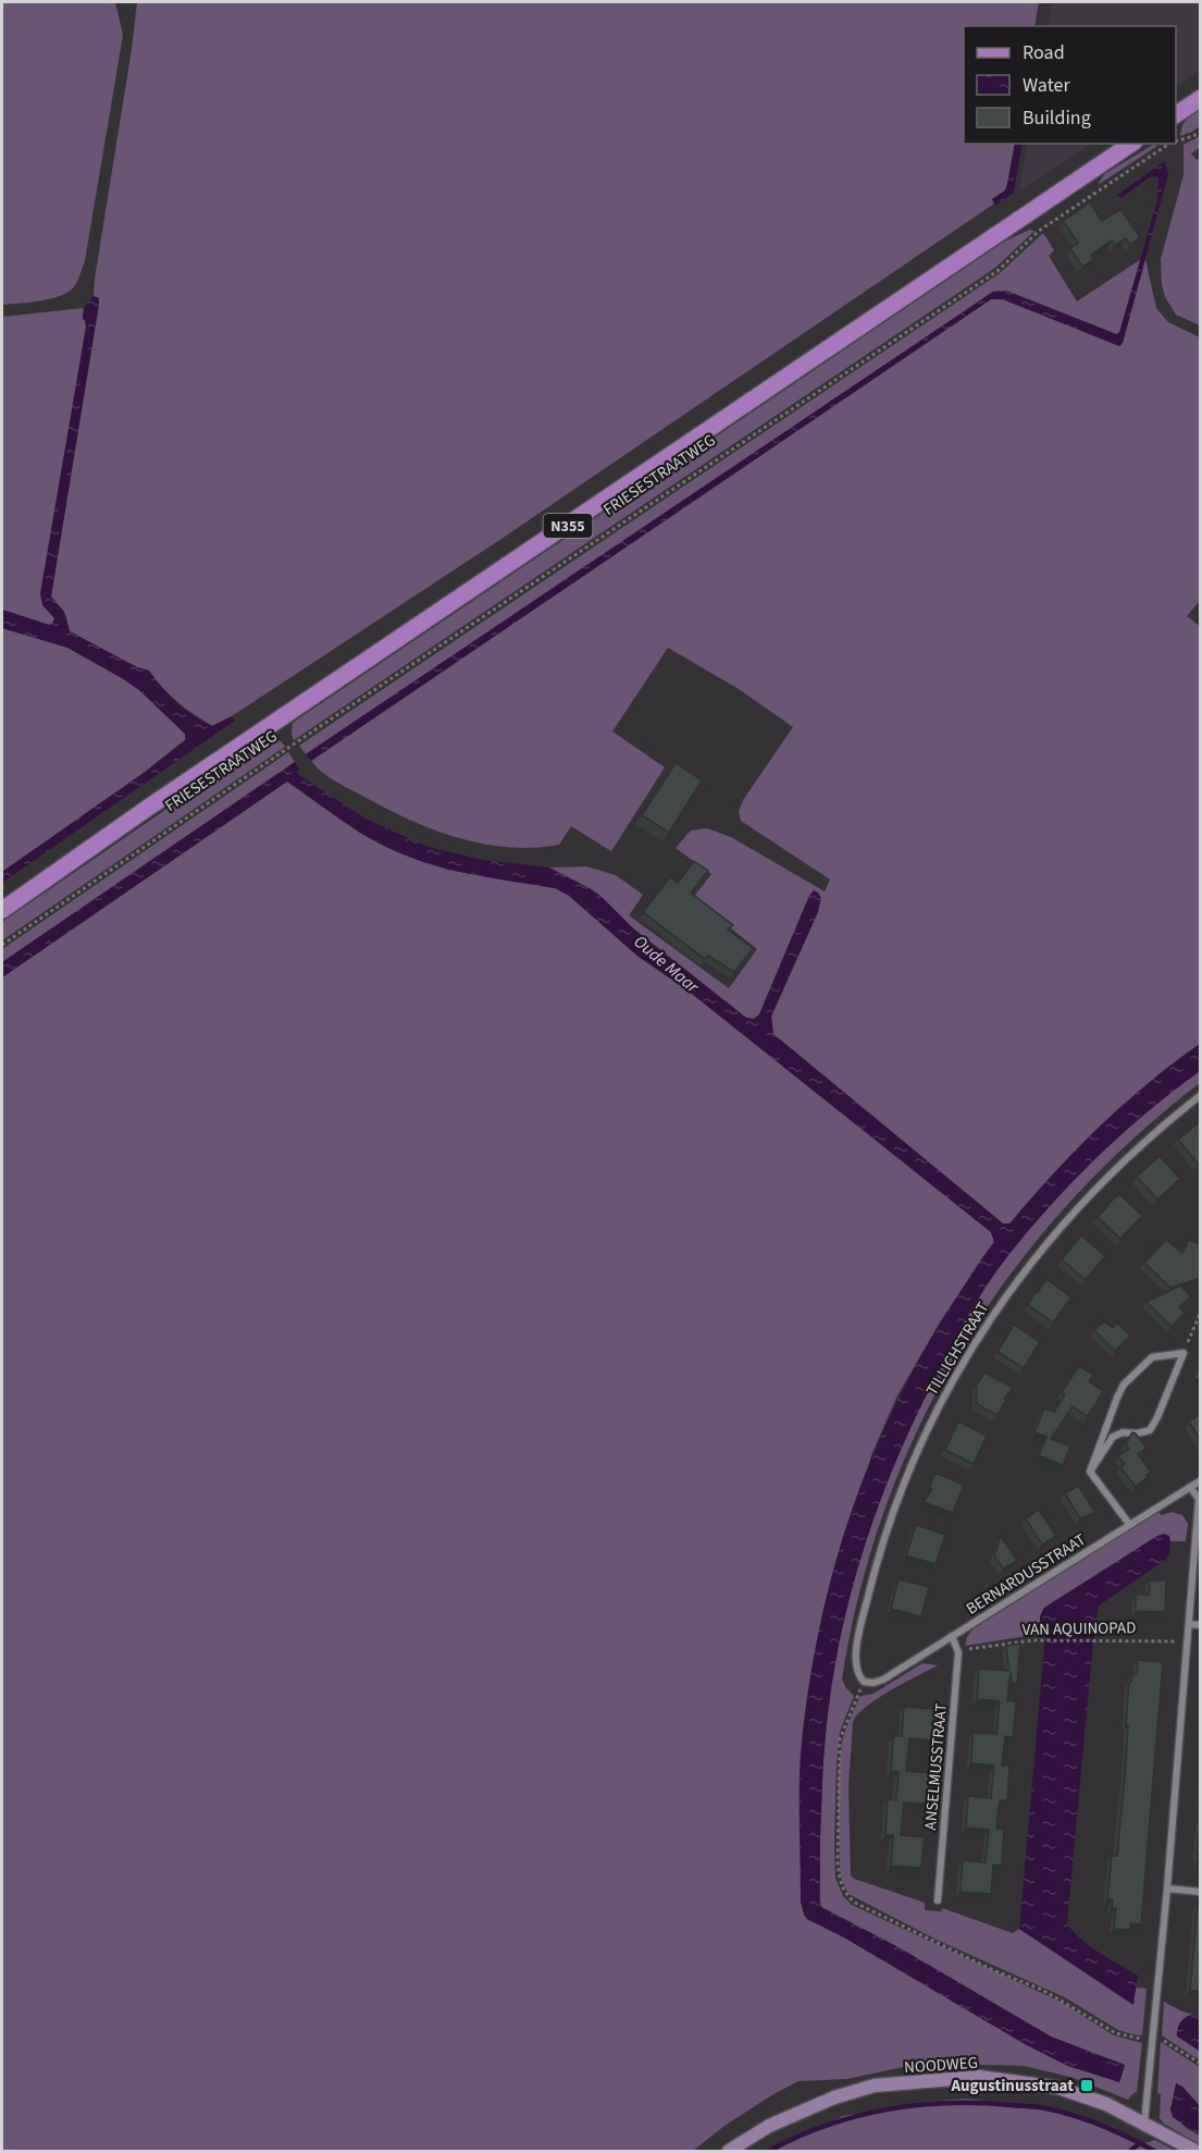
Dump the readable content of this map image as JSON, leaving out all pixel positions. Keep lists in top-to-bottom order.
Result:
{
  "streets": {
    "main road": ["FRIESESTRAATWEG", "N355", "NOODWEG"],
    "street": ["TILLICHSTRAAT", "BERNARDUSSTRAAT", "ANSELMUSSTRAAT"],
    "path": ["VAN AQUINOPAD"]
  },
  "crossings": [
    ["TILLICHSTRAAT", "BERNARDUSSTRAAT"],
    ["BERNARDUSSTRAAT", "ANSELMUSSTRAAT"],
    ["VAN AQUINOPAD", "ANSELMUSSTRAAT"]
  ],
  "water": ["Oude Maar"],
  "places": {
    "transit": ["Augustinusstraat"]
  },
  "legend": ["Road", "Water", "Building"]
}
